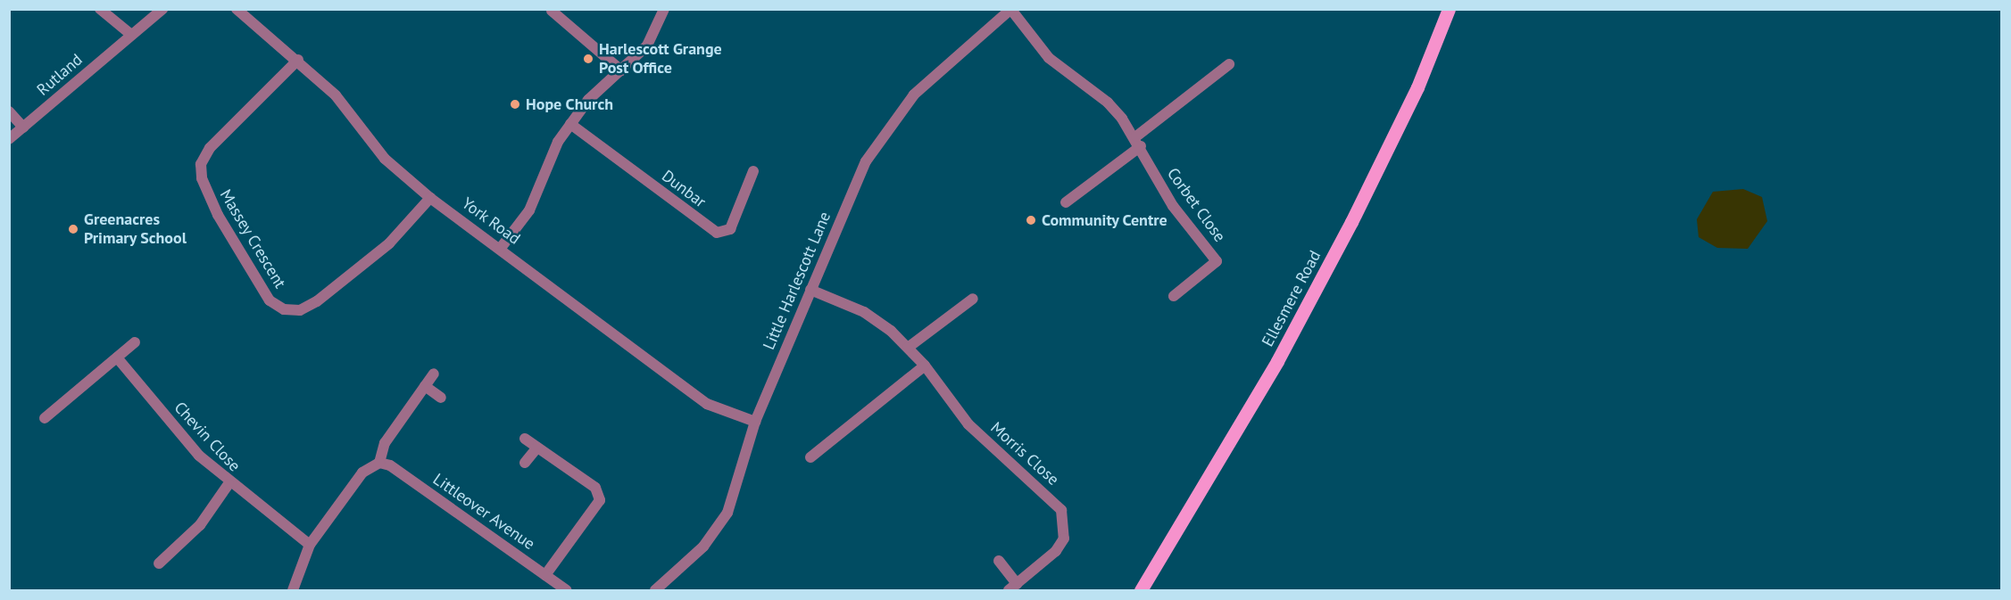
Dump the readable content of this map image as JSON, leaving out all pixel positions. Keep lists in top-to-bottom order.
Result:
{
  "streets": {
    "main road": ["Ellesmere Road"],
    "street": [
      "Rutland",
      "Dunbar",
      "Corbet Close",
      "York Road",
      "Massey Crescent",
      "Little Harlescott Lane",
      "Chevin Close",
      "Morris Close",
      "Littleover Avenue"
    ]
  },
  "crossings": [
    ["Corbet Close", "Little Harlescott Lane"],
    ["York Road", "Massey Crescent"],
    ["York Road", "Little Harlescott Lane"],
    ["Little Harlescott Lane", "Morris Close"]
  ],
  "places": [
    "Harlescott Grange Post Office",
    "Hope Church",
    "Community Centre",
    "Greenacres Primary School"
  ]
}
